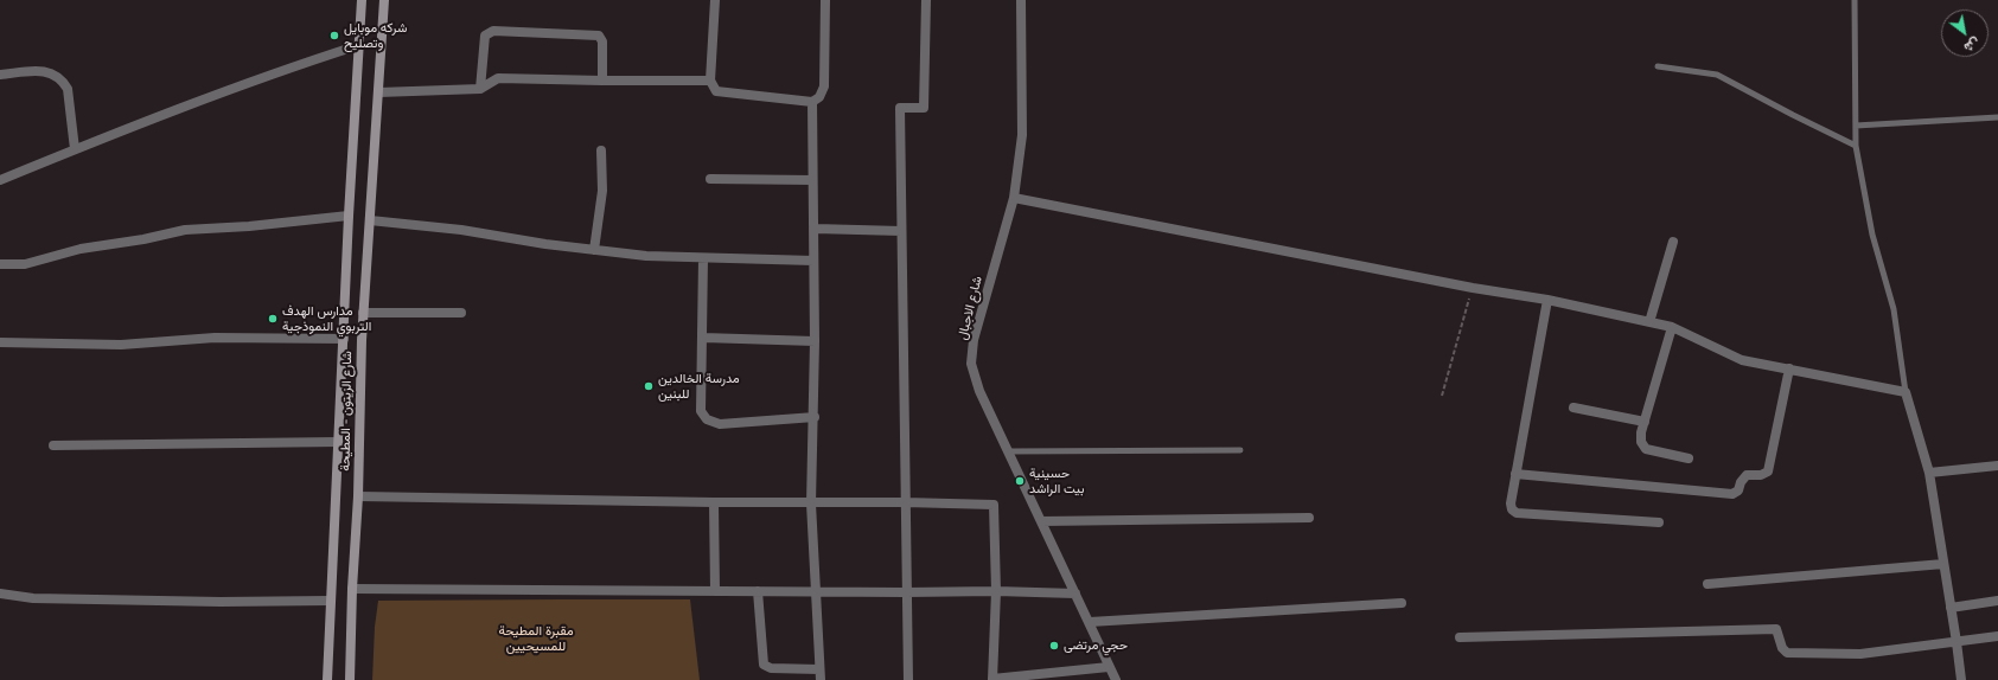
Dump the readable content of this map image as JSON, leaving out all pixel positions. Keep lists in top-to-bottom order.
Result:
{
  "streets": {
    "main road": ["شارع الزيتون - المطيحة"],
    "street": ["شارع الاجبال"]
  },
  "parks": ["مقبرة المطيحة للمسيحيين"],
  "places": [
    "شركه موبايل وتصليح",
    "مدارس الهدف التربوي النموذجية",
    "مدرسة الخالدين للبنين",
    "حسينية بيت الراشد",
    "حجي مرتضى"
  ],
  "north": "bottom right"
}
